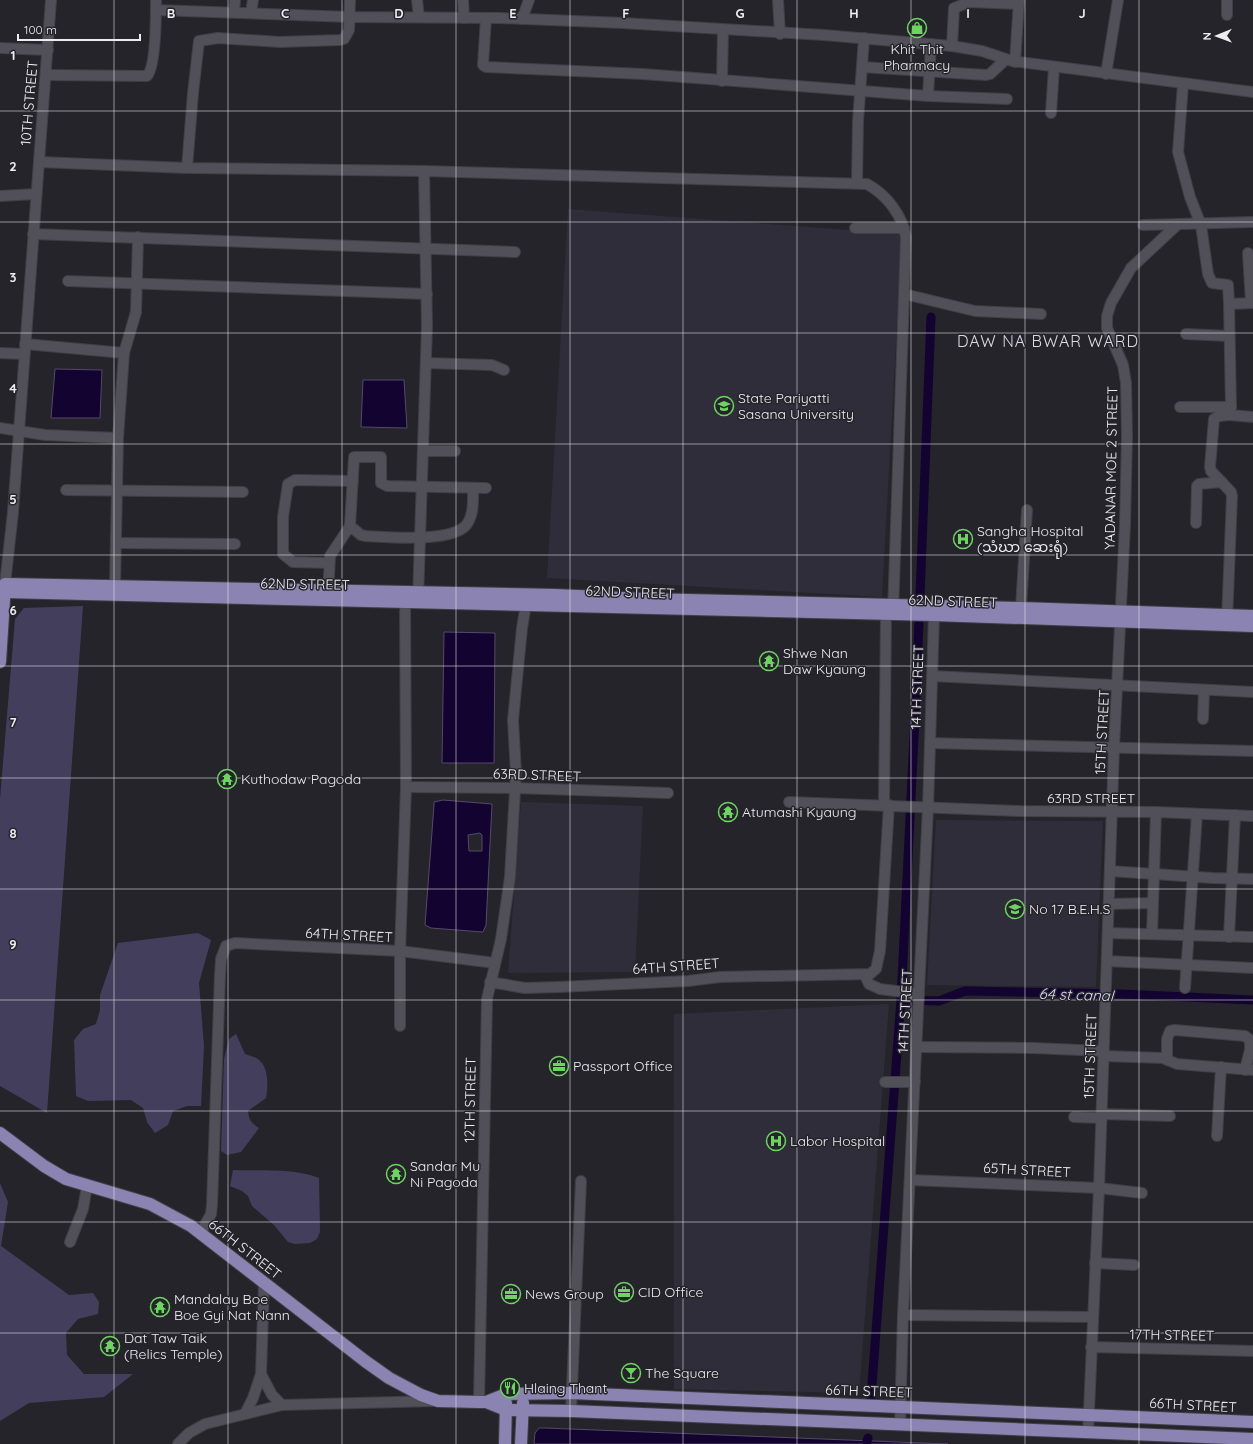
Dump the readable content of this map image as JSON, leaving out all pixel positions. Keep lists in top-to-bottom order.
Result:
{
  "streets": {
    "main road": ["10TH STREET", "62ND STREET", "66TH STREET"],
    "street": [
      "YADANAR MOE 2 STREET",
      "14TH STREET",
      "15TH STREET",
      "63RD STREET",
      "64TH STREET",
      "12TH STREET",
      "65TH STREET",
      "17TH STREET"
    ]
  },
  "crossings": [
    ["10TH STREET", "62ND STREET"],
    ["YADANAR MOE 2 STREET", "62ND STREET"],
    ["YADANAR MOE 2 STREET", "15TH STREET"],
    ["62ND STREET", "14TH STREET"],
    ["62ND STREET", "15TH STREET"],
    ["62ND STREET", "12TH STREET"],
    ["14TH STREET", "63RD STREET"],
    ["14TH STREET", "65TH STREET"],
    ["14TH STREET", "66TH STREET"],
    ["15TH STREET", "63RD STREET"],
    ["15TH STREET", "65TH STREET"],
    ["15TH STREET", "66TH STREET"],
    ["15TH STREET", "17TH STREET"],
    ["63RD STREET", "12TH STREET"],
    ["64TH STREET", "12TH STREET"],
    ["64TH STREET", "66TH STREET"],
    ["12TH STREET", "66TH STREET"]
  ],
  "districts": ["DAW NA BWAR WARD"],
  "water": ["64 st canal"],
  "places": {
    "shop": ["Khit Thit Pharmacy"],
    "school or university": ["State Pariyatti Sasana University", "No 17 B.E.H.S"],
    "hospital": ["Sangha Hospital (သံဃာ ဆေးရုံ)", "Labor Hospital"],
    "temple": [
      "Shwe Nan Daw Kyaung",
      "Kuthodaw Pagoda",
      "Atumashi Kyaung",
      "Sandar Mu Ni Pagoda",
      "Mandalay Boe Boe Gyi Nat Nann",
      "Dat Taw Taik (Relics Temple)"
    ],
    "office": ["Passport Office", "CID Office", "News Group"],
    "bar": ["The Square"],
    "restaurant": ["Hlaing Thant"]
  },
  "scale_bar": "100 m",
  "north": "left",
  "grid": {
    "columns": [
      "B",
      "C",
      "D",
      "E",
      "F",
      "G",
      "H",
      "I",
      "J"
    ],
    "rows": [
      "1",
      "2",
      "3",
      "4",
      "5",
      "6",
      "7",
      "8",
      "9"
    ]
  }
}
